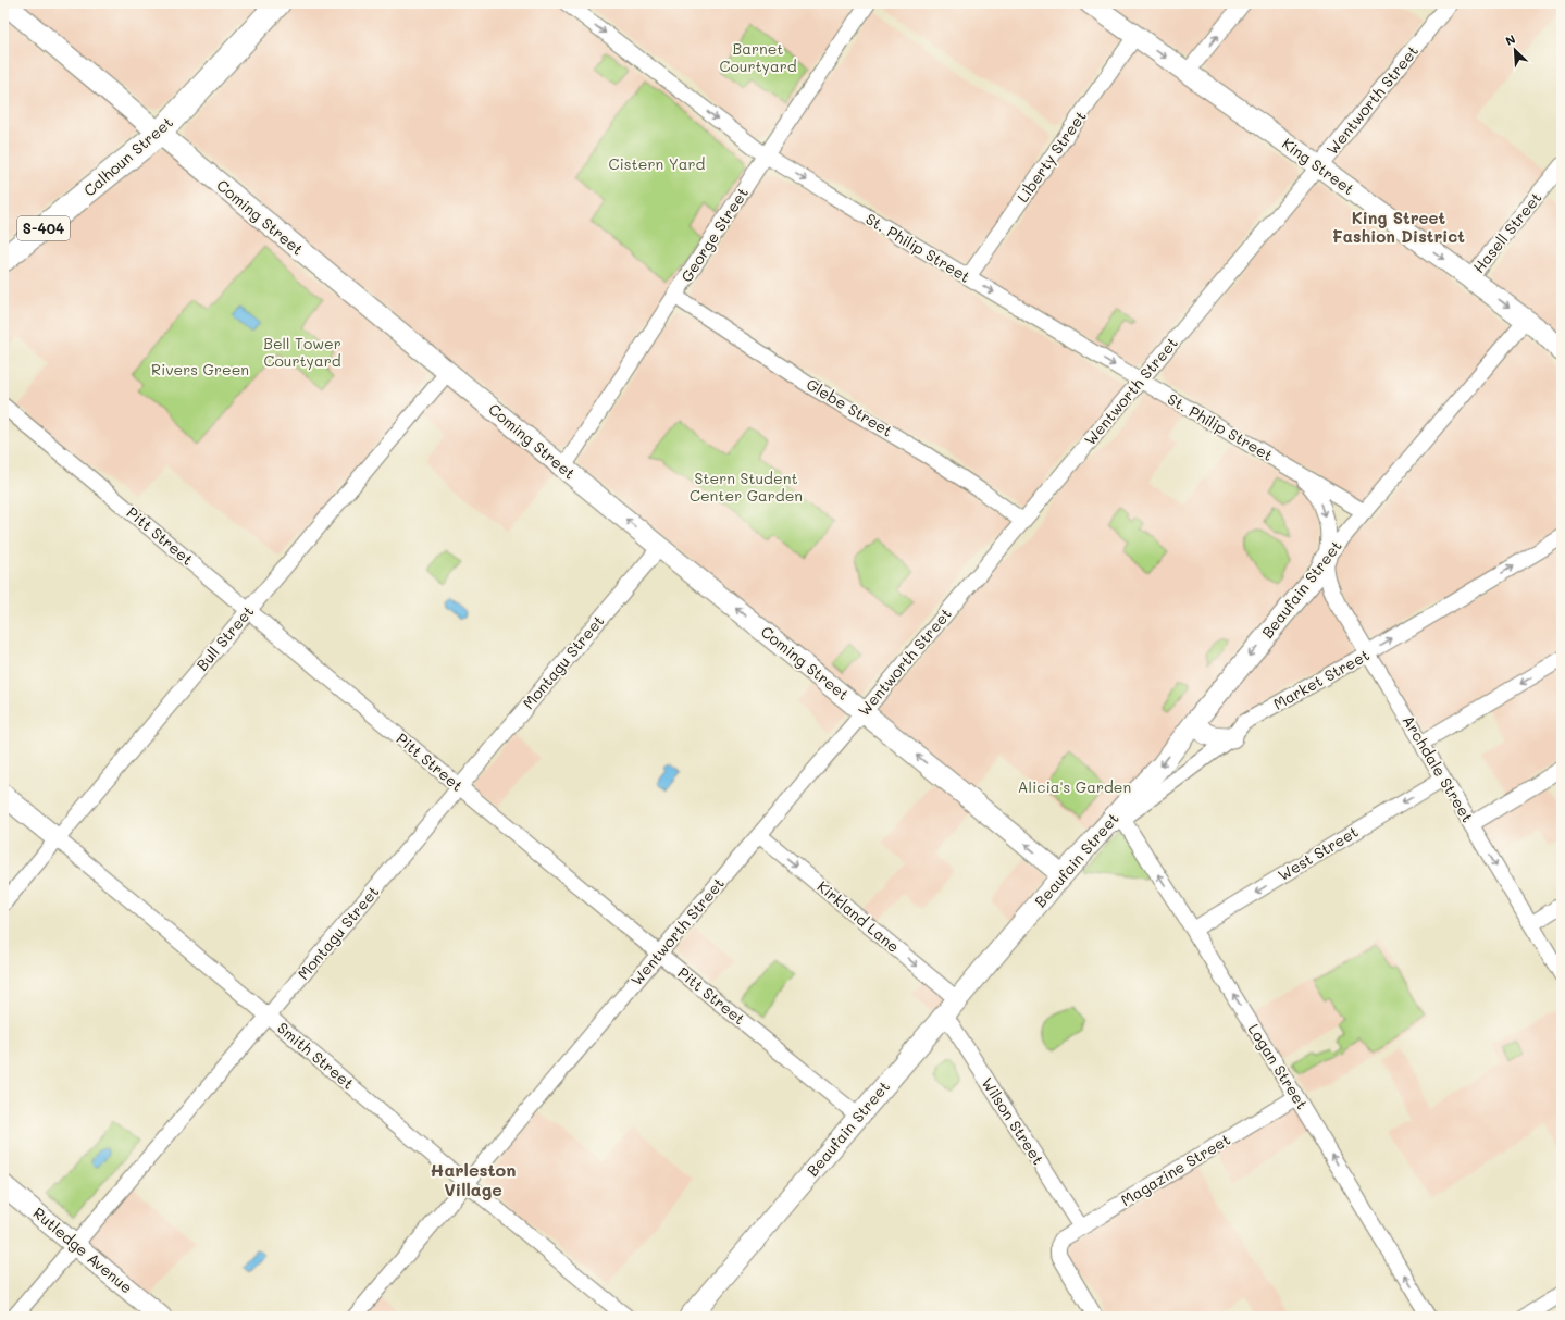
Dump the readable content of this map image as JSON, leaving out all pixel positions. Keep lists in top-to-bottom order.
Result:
{
  "streets": {
    "main road": ["Calhoun Street", "S-404"],
    "street": [
      "Wentworth Street",
      "Liberty Street",
      "King Street",
      "Coming Street",
      "Hasell Street",
      "George Street",
      "St. Philip Street",
      "Glebe Street",
      "Pitt Street",
      "Beaufain Street",
      "Bull Street",
      "Montagu Street",
      "Market Street",
      "Archdale Street",
      "West Street",
      "Kirkland Lane",
      "Smith Street",
      "Logan Street",
      "Wilson Street",
      "Magazine Street",
      "Rutledge Avenue"
    ]
  },
  "crossings": [
    ["Wentworth Street", "King Street"],
    ["Wentworth Street", "Coming Street"],
    ["Wentworth Street", "St. Philip Street"],
    ["Wentworth Street", "Glebe Street"],
    ["Wentworth Street", "Pitt Street"],
    ["Wentworth Street", "Kirkland Lane"],
    ["Wentworth Street", "Smith Street"],
    ["Calhoun Street", "Coming Street"],
    ["Liberty Street", "King Street"],
    ["Liberty Street", "St. Philip Street"],
    ["King Street", "Hasell Street"],
    ["King Street", "Beaufain Street"],
    ["Coming Street", "George Street"],
    ["Coming Street", "Beaufain Street"],
    ["Coming Street", "Bull Street"],
    ["Coming Street", "Montagu Street"],
    ["George Street", "St. Philip Street"],
    ["George Street", "Glebe Street"],
    ["St. Philip Street", "Beaufain Street"],
    ["St. Philip Street", "Archdale Street"],
    ["Pitt Street", "Beaufain Street"],
    ["Pitt Street", "Bull Street"],
    ["Pitt Street", "Montagu Street"],
    ["Beaufain Street", "Market Street"],
    ["Beaufain Street", "Archdale Street"],
    ["Beaufain Street", "Kirkland Lane"],
    ["Beaufain Street", "Wilson Street"],
    ["Bull Street", "Smith Street"],
    ["Montagu Street", "Smith Street"],
    ["Montagu Street", "Rutledge Avenue"],
    ["Market Street", "Archdale Street"],
    ["Market Street", "Logan Street"],
    ["Archdale Street", "West Street"],
    ["West Street", "Logan Street"],
    ["Kirkland Lane", "Wilson Street"],
    ["Logan Street", "Magazine Street"],
    ["Wilson Street", "Magazine Street"]
  ],
  "one_way": [
    "King Street",
    "Coming Street",
    "St. Philip Street",
    "West Street",
    "Kirkland Lane",
    "Logan Street"
  ],
  "districts": ["King Street Fashion District", "Harleston Village"],
  "parks": [
    "Barnet Courtyard",
    "Cistern Yard",
    "Bell Tower Courtyard",
    "Rivers Green",
    "Stern Student Center Garden",
    "Alicia's Garden"
  ],
  "north": "top left"
}
